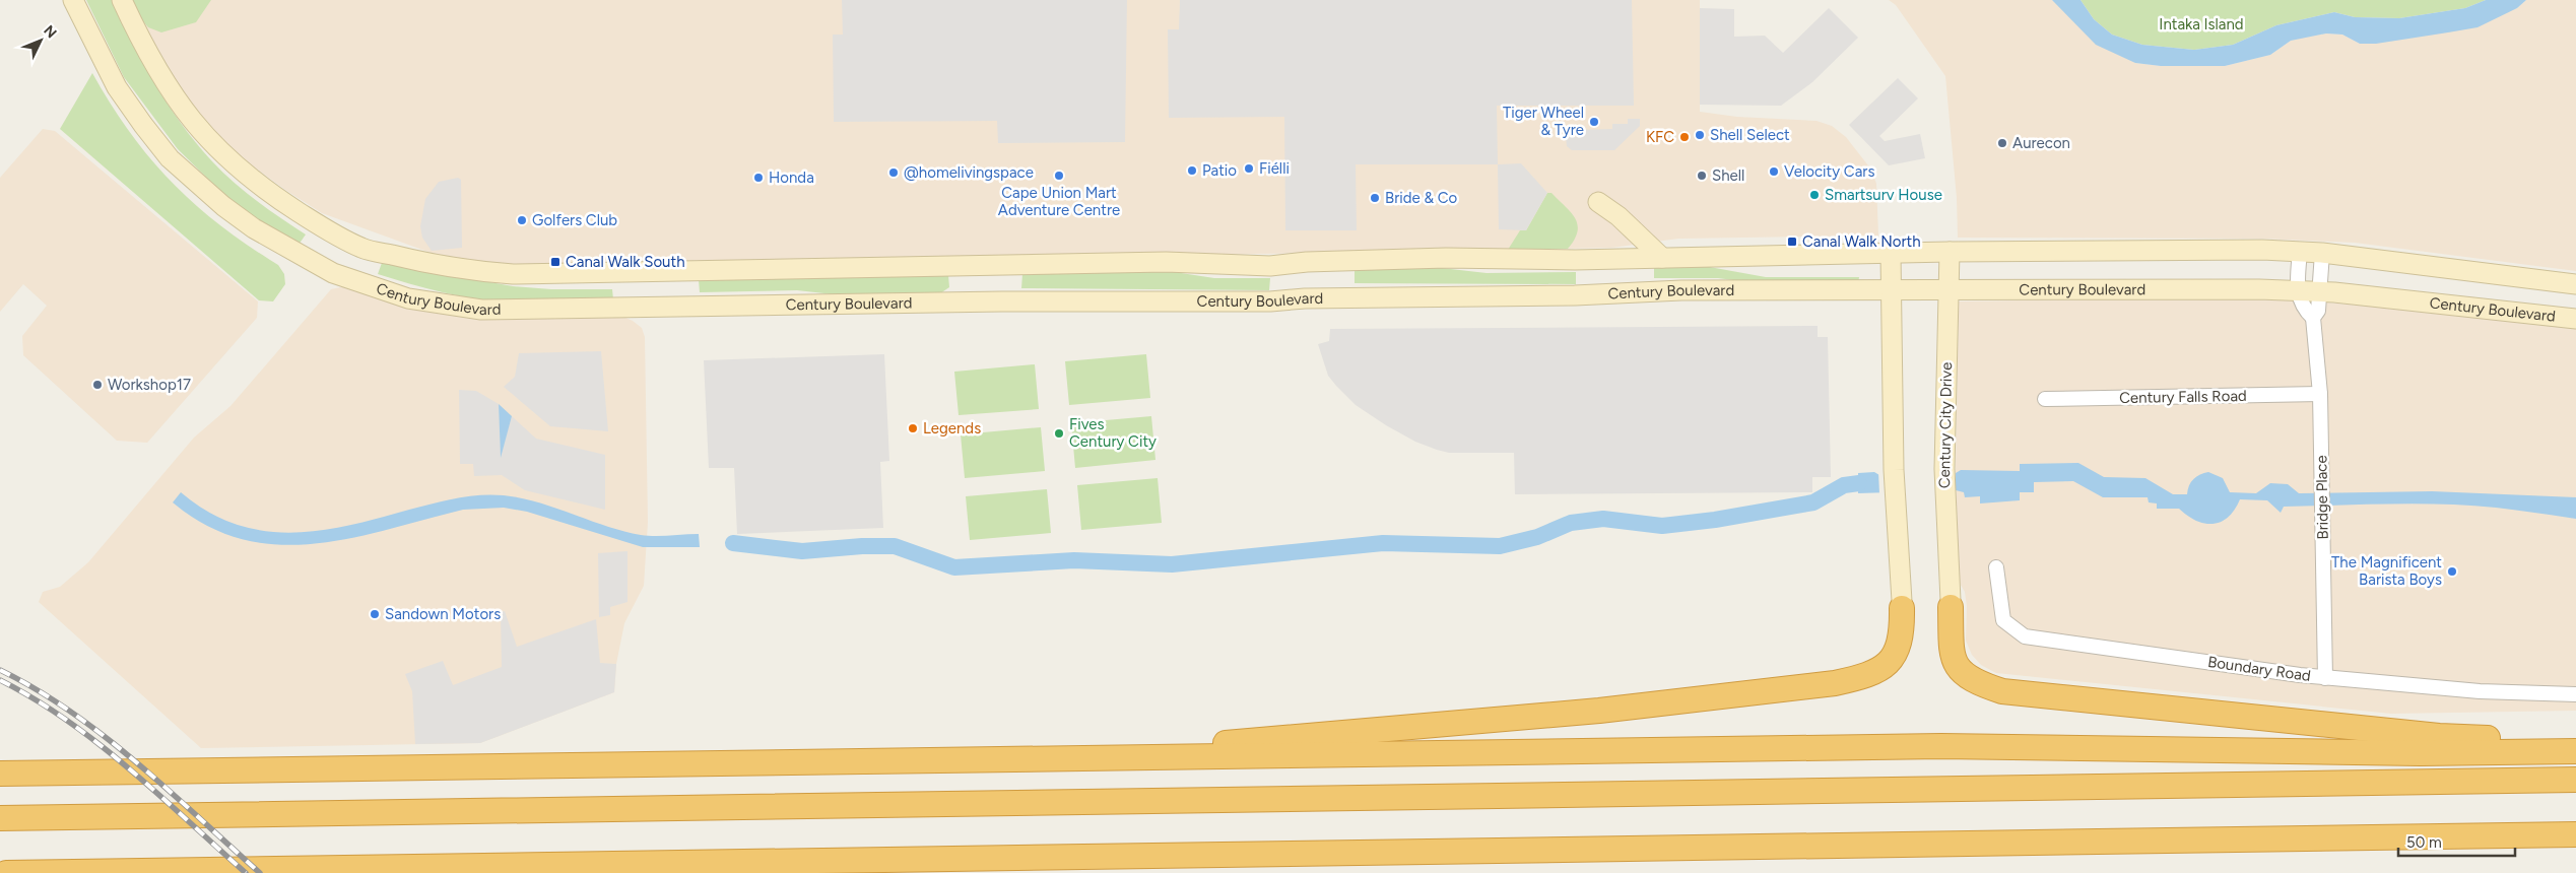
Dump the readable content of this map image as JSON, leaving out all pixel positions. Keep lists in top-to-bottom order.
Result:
{
  "streets": {
    "main road": ["Century Boulevard", "Century City Drive"],
    "street": ["Century Falls Road", "Bridge Place", "Boundary Road"]
  },
  "crossings": [
    ["Century Boulevard", "Century City Drive"],
    ["Century Boulevard", "Bridge Place"],
    ["Century Falls Road", "Bridge Place"],
    ["Bridge Place", "Boundary Road"]
  ],
  "parks": ["Intaka Island"],
  "places": {
    "other": [
      "Tiger Wheel & Tyre",
      "Shell Select",
      "KFC",
      "Aurecon",
      "Fiélli",
      "Patio",
      "Velocity Cars",
      "@homelivingspace",
      "Cape Union Mart Adventure Centre",
      "Shell",
      "Honda",
      "Smartsurv House",
      "Bride & Co",
      "Golfers Club",
      "Workshop17",
      "Legends",
      "Fives Century City",
      "The Magnificent Barista Boys",
      "Sandown Motors"
    ],
    "transit": ["Canal Walk North", "Canal Walk South"]
  },
  "scale_bar": "50 m",
  "north": "top right"
}
